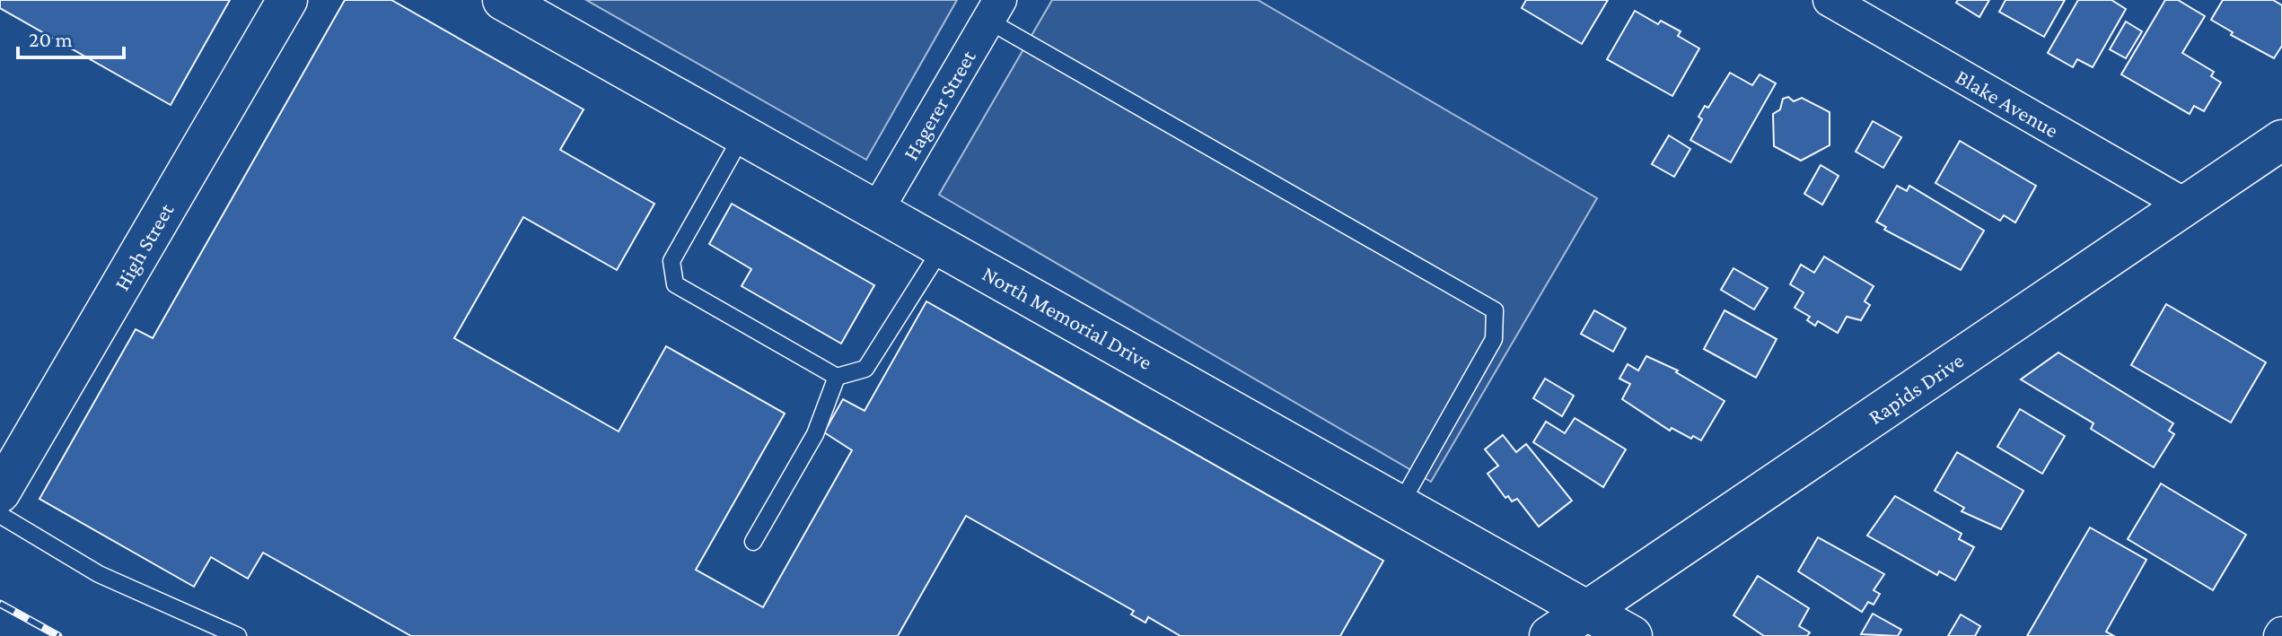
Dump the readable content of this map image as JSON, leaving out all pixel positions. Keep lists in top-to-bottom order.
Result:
{
  "streets": {
    "main road": ["High Street", "North Memorial Drive", "Rapids Drive"],
    "street": ["Blake Avenue", "Hagerer Street"]
  },
  "crossings": [
    ["Blake Avenue", "Rapids Drive"],
    ["Hagerer Street", "North Memorial Drive"],
    ["North Memorial Drive", "Rapids Drive"]
  ],
  "scale_bar": "20 m"
}
